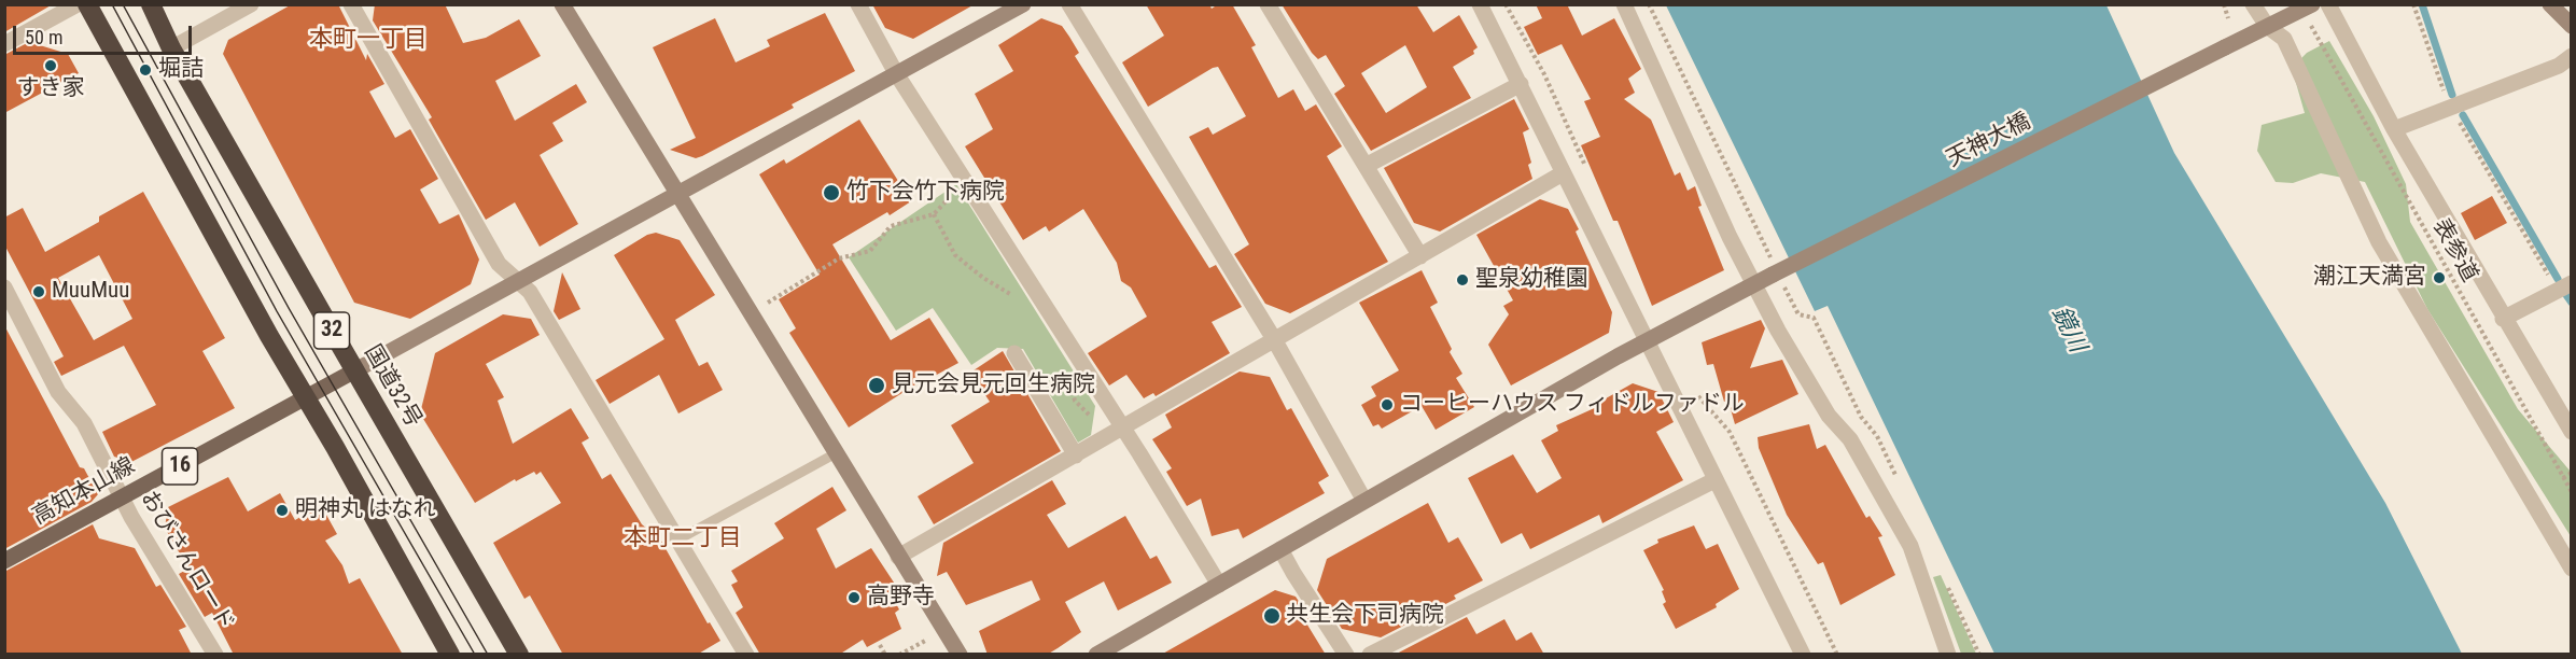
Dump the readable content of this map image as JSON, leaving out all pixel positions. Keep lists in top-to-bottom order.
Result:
{
  "streets": {
    "highway": ["32", "国道32号"],
    "main road": ["16", "高知本山線"],
    "street": ["天神大橋", "おびさんロード"],
    "path": ["表参道"]
  },
  "crossings": [
    ["32", "高知本山線"],
    ["国道32号", "高知本山線"],
    ["高知本山線", "おびさんロード"]
  ],
  "districts": ["本町一丁目", "本町二丁目"],
  "water": ["鏡川"],
  "places": [
    "すき家",
    "堀詰",
    "竹下会竹下病院",
    "潮江天満宮",
    "聖泉幼稚園",
    "MuuMuu",
    "見元会見元回生病院",
    "コーヒーハウス フィドルファドル",
    "明神丸 はなれ",
    "高野寺",
    "共生会下司病院"
  ],
  "scale_bar": "50 m"
}
